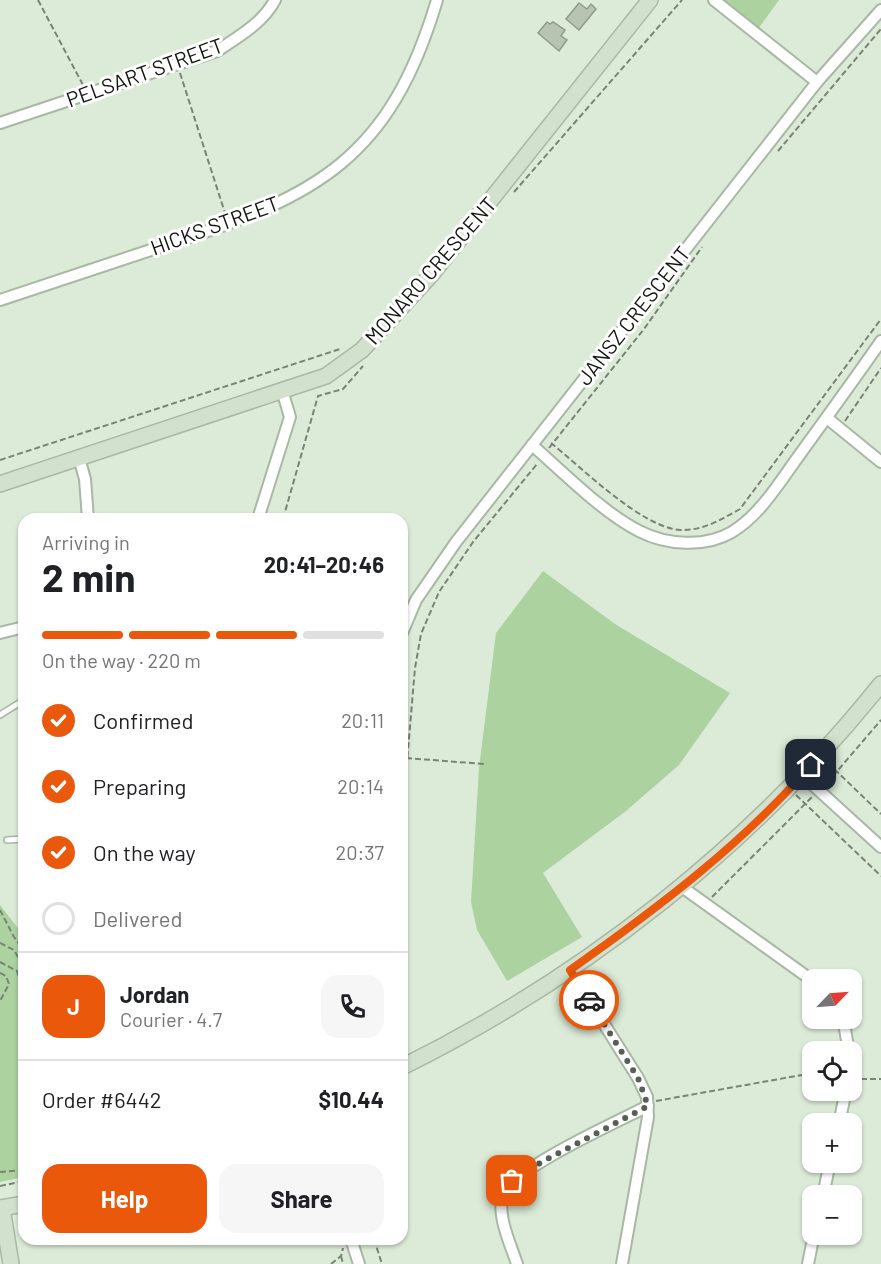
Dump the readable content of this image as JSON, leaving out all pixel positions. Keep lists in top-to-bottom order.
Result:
{
  "streets": {
    "street": [
      "PELSART STREET",
      "HICKS STREET",
      "MONARO CRESCENT",
      "JANSZ CRESCENT"
    ]
  },
  "north": "top right",
  "page": {
    "heading": ["2 min", "Arriving in", "20:41–20:46"],
    "panel": [
      "Jordan",
      "Courier · 4.7",
      "Order #6442",
      "$10.44"
    ],
    "bar": "On the way · 220 m",
    "list": [
      ["Confirmed", "20:11"],
      ["Preparing", "20:14"],
      ["On the way", "20:37"],
      "Delivered"
    ],
    "map_buttons": ["+", "−"],
    "round": "J",
    "buttons": ["Help", "Share"]
  }
}
